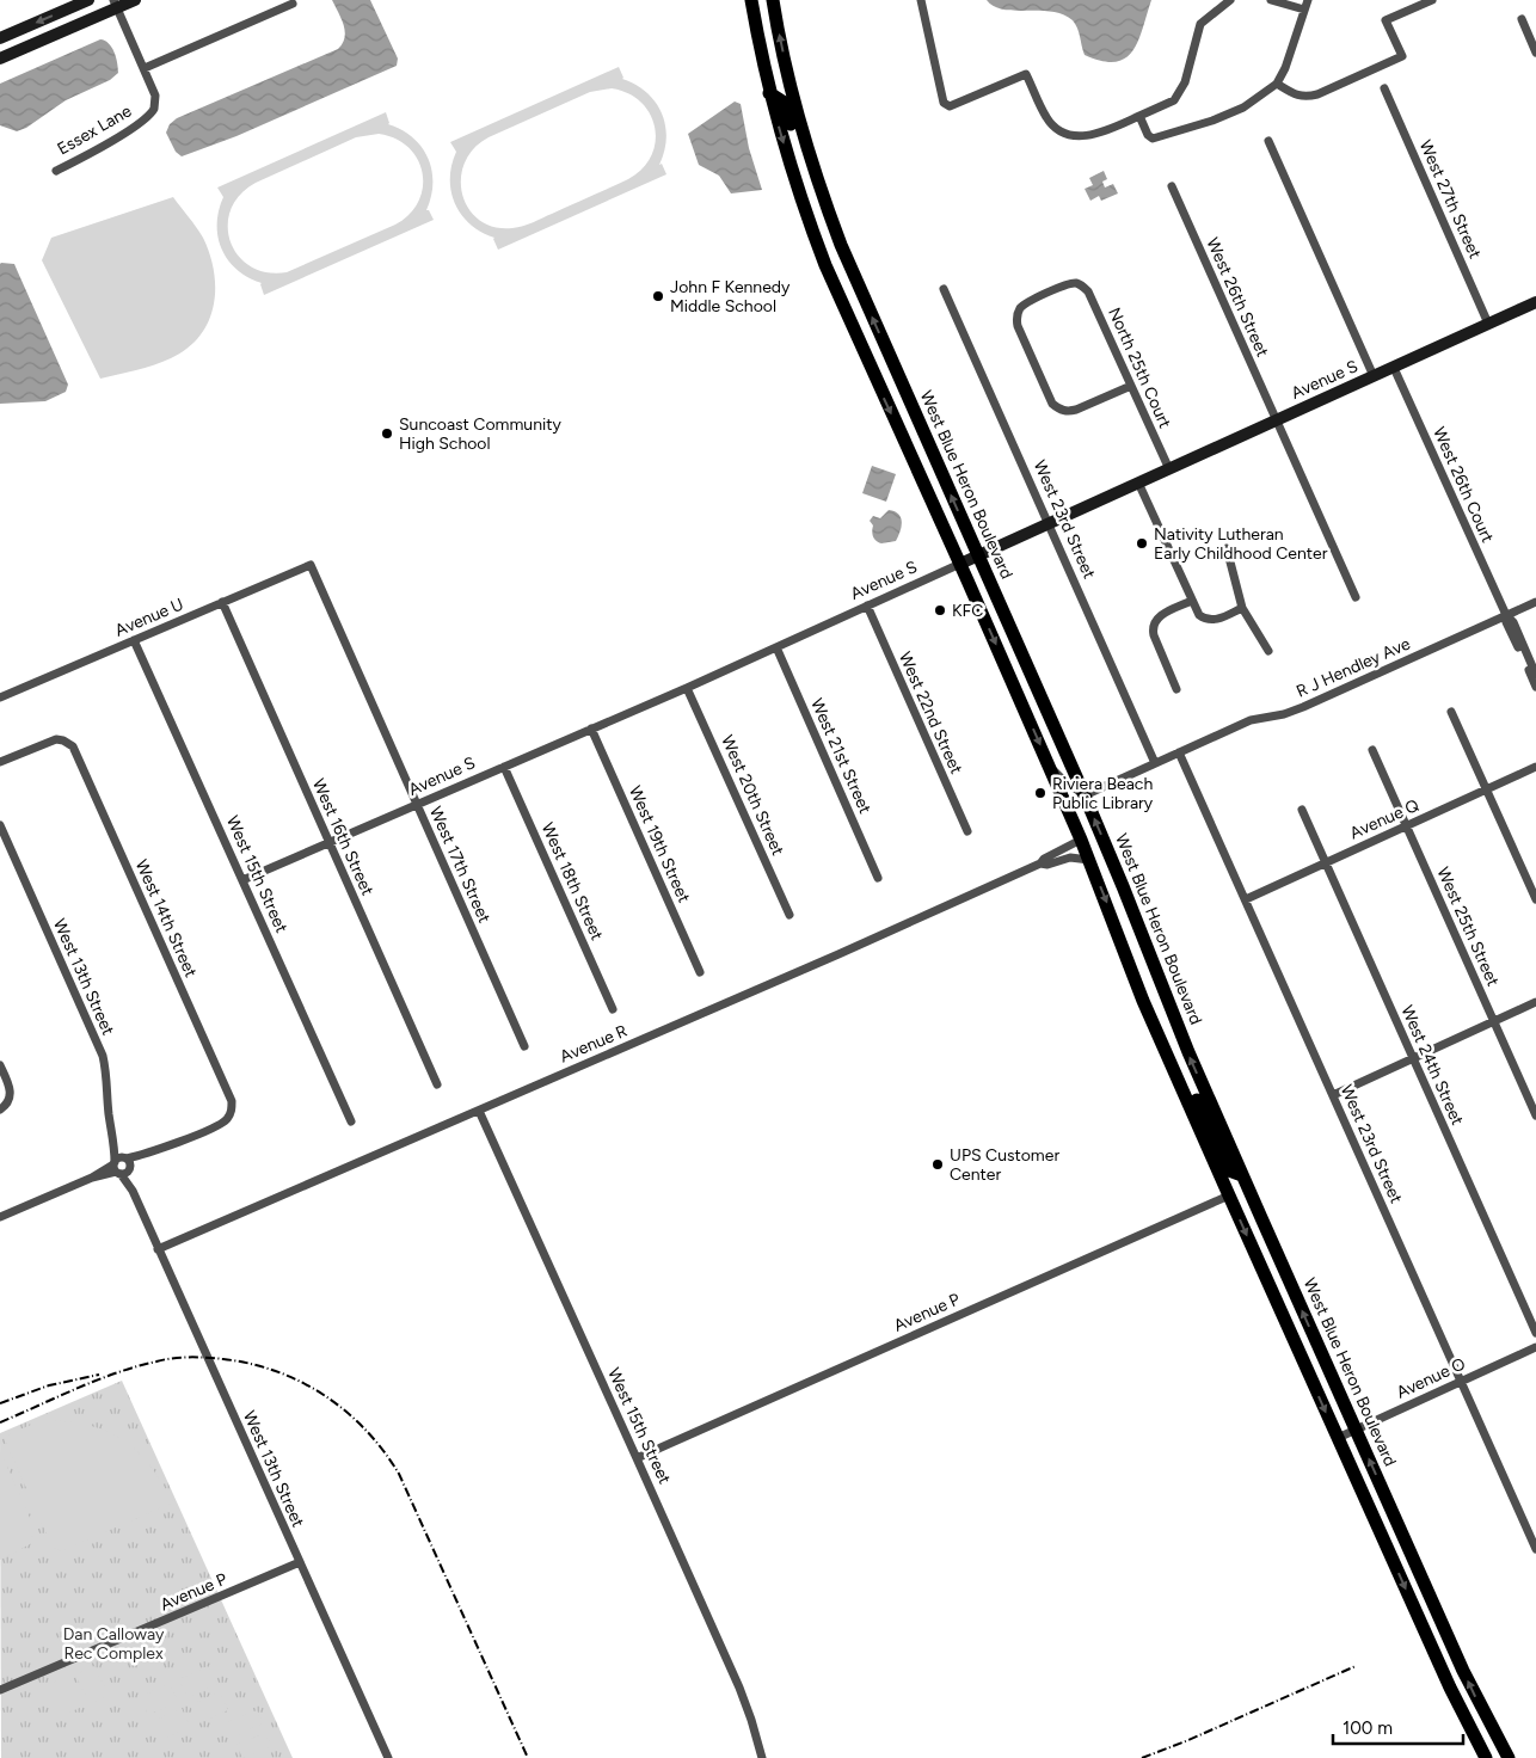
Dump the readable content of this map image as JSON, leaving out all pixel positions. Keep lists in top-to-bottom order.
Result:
{
  "streets": {
    "main road": ["West Blue Heron Boulevard"],
    "street": [
      "Essex Lane",
      "West 27th Street",
      "West 26th Street",
      "North 25th Court",
      "Avenue S",
      "West 26th Court",
      "West 23rd Street",
      "Avenue U",
      "R J Hendley Ave",
      "West 22nd Street",
      "West 21st Street",
      "West 20th Street",
      "Avenue Q",
      "West 16th Street",
      "West 19th Street",
      "West 17th Street",
      "West 15th Street",
      "West 18th Street",
      "West 14th Street",
      "West 25th Street",
      "West 13th Street",
      "Avenue R",
      "West 24th Street",
      "Avenue P",
      "Avenue O"
    ]
  },
  "crossings": [
    ["West 27th Street", "Avenue S"],
    ["West 26th Street", "Avenue S"],
    ["North 25th Court", "Avenue S"],
    ["Avenue S", "West Blue Heron Boulevard"],
    ["Avenue S", "West 26th Court"],
    ["Avenue S", "West 23rd Street"],
    ["Avenue S", "West 22nd Street"],
    ["Avenue S", "West 21st Street"],
    ["Avenue S", "West 20th Street"],
    ["Avenue S", "West 16th Street"],
    ["Avenue S", "West 19th Street"],
    ["Avenue S", "West 17th Street"],
    ["Avenue S", "West 15th Street"],
    ["Avenue S", "West 18th Street"],
    ["West Blue Heron Boulevard", "Avenue O"],
    ["West 26th Court", "R J Hendley Ave"],
    ["West 23rd Street", "R J Hendley Ave"],
    ["West 23rd Street", "Avenue Q"],
    ["West 23rd Street", "Avenue O"],
    ["Avenue U", "West 16th Street"],
    ["Avenue U", "West 17th Street"],
    ["Avenue U", "West 15th Street"],
    ["Avenue Q", "West 25th Street"],
    ["Avenue Q", "West 24th Street"],
    ["West 15th Street", "Avenue R"],
    ["West 15th Street", "Avenue P"],
    ["West 13th Street", "Avenue R"],
    ["West 13th Street", "Avenue P"]
  ],
  "parks": ["Dan Calloway Rec Complex"],
  "places": [
    "John F Kennedy Middle School",
    "Suncoast Community High School",
    "Nativity Lutheran Early Childhood Center",
    "KFC",
    "Riviera Beach Public Library",
    "UPS Customer Center"
  ],
  "scale_bar": "100 m"
}
